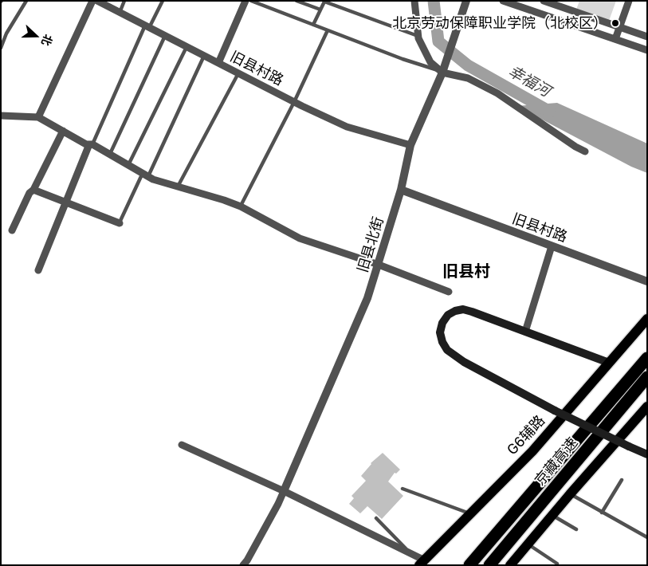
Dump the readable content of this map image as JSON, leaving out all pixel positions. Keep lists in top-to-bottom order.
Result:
{
  "streets": {
    "highway": ["京藏高速"],
    "main road": ["G6辅路"],
    "street": ["旧县村路", "旧县北街"]
  },
  "crossings": [
    ["旧县村路", "旧县北街"]
  ],
  "districts": ["旧县村"],
  "water": ["幸福河"],
  "places": ["北京劳动保障职业学院（北校区）"],
  "north": "right"
}
